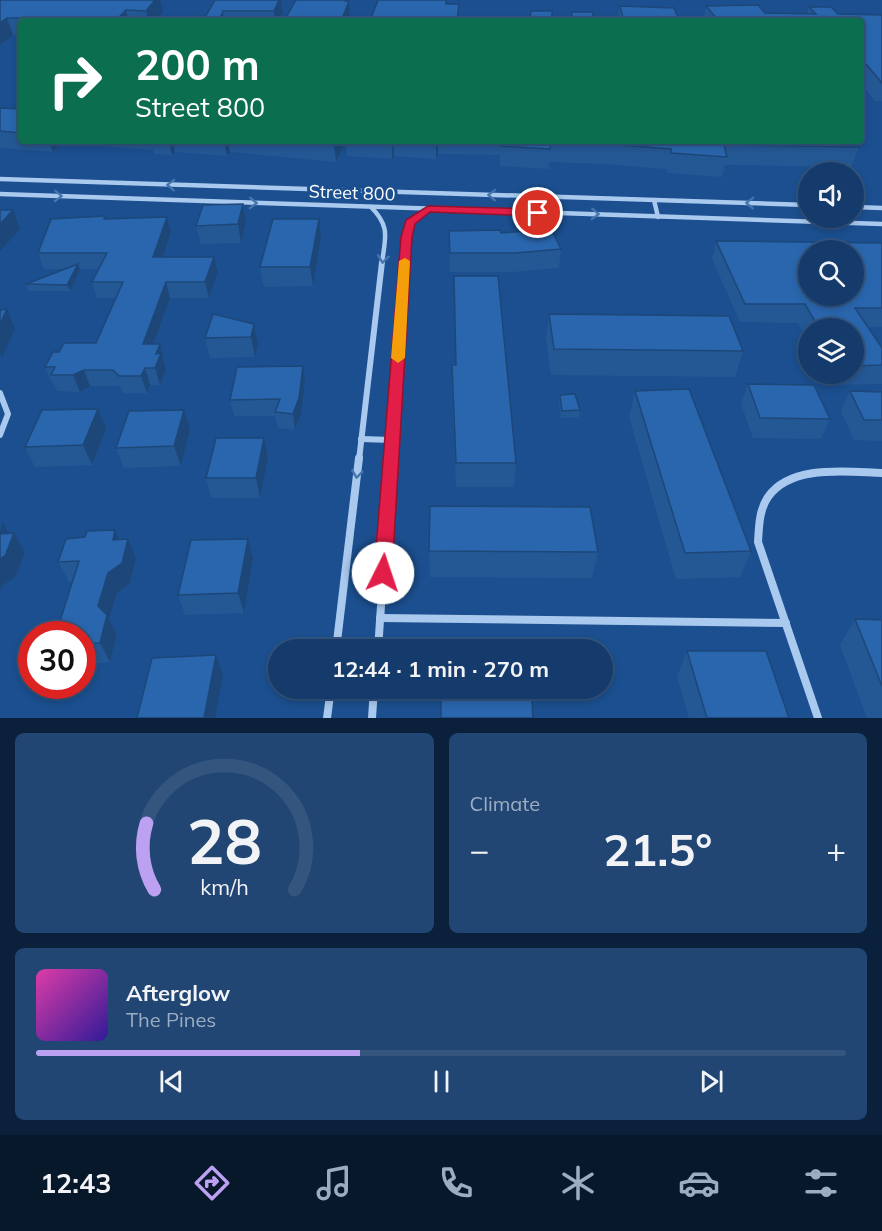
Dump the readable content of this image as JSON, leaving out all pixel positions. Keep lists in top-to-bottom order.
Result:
{
  "streets": {
    "street": ["Street 800"]
  },
  "page": {
    "turn": ["200 m", "Street 800"],
    "limit": "30",
    "trip": "12:44 · 1 min · 270 m",
    "tile": "Climate",
    "heat": ["−", "21.5°", "+"],
    "song": ["Afterglow", "The Pines"],
    "tabs": "12:43",
    "gauge": ["28", "km/h"]
  }
}
